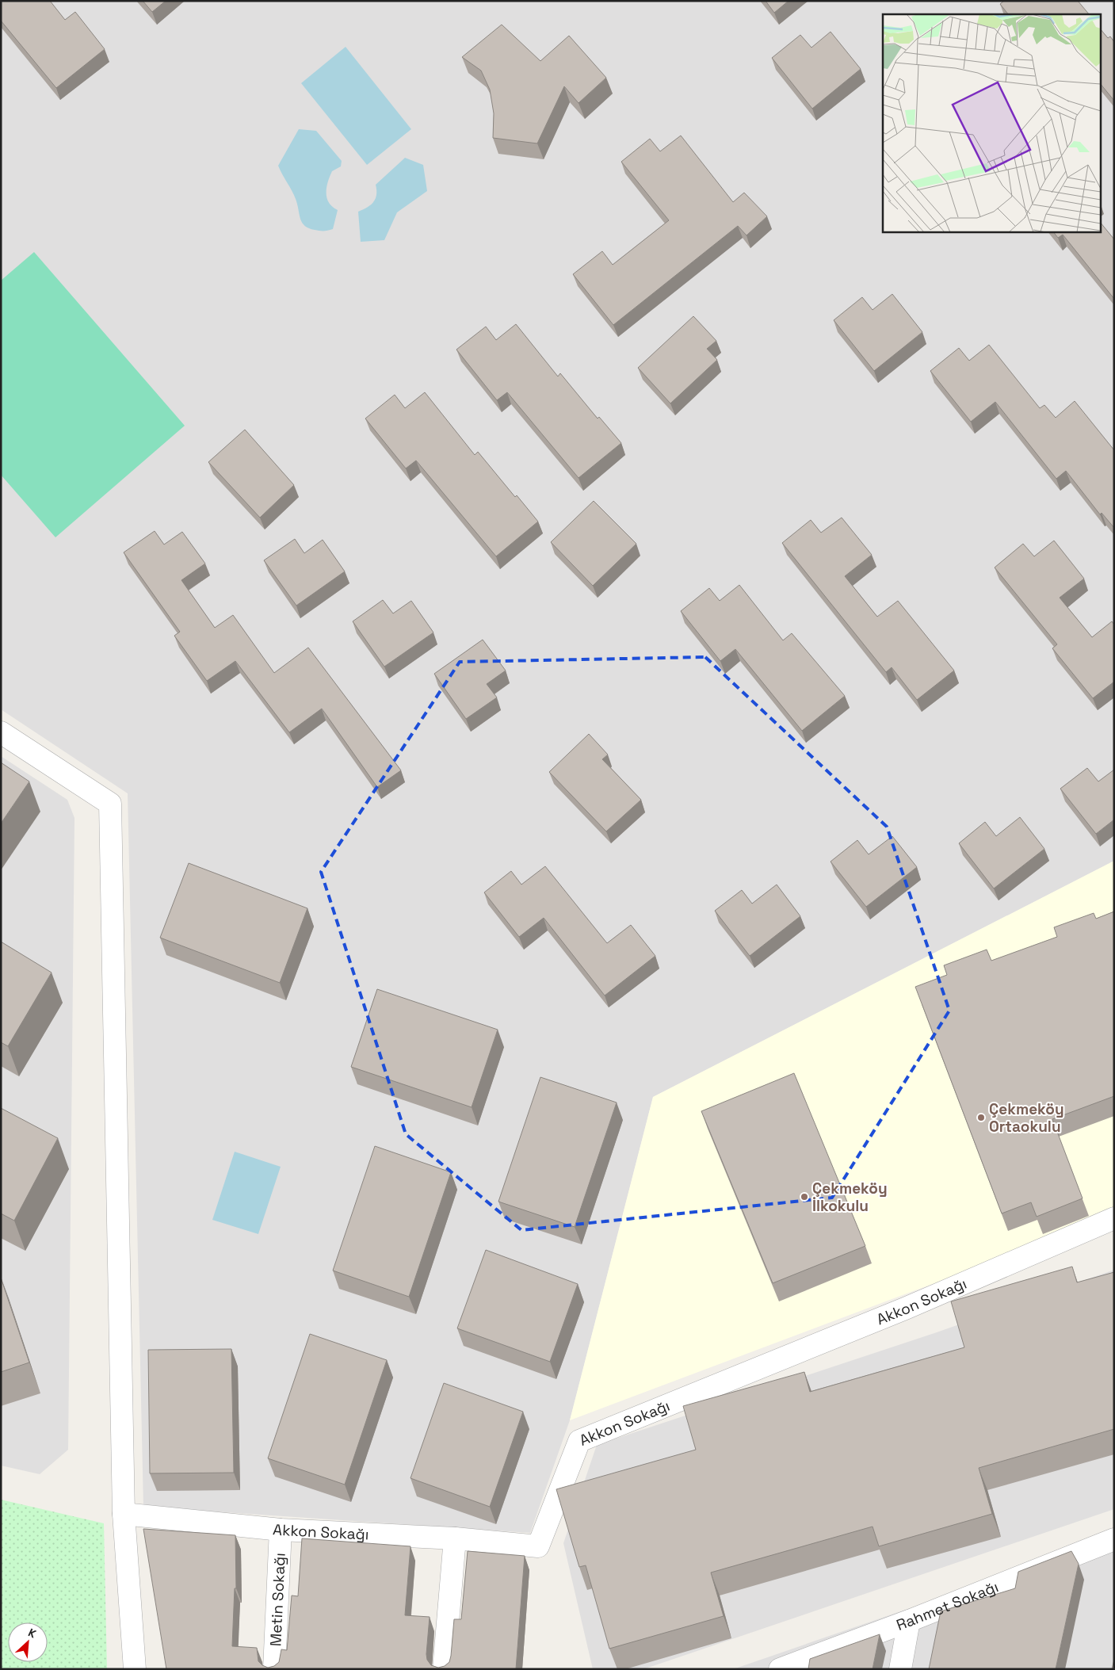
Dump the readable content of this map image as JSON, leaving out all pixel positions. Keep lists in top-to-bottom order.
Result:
{
  "streets": {
    "street": ["Akkon Sokağı", "Metin Sokağı", "Rahmet Sokağı"]
  },
  "crossings": [
    ["Akkon Sokağı", "Metin Sokağı"]
  ],
  "places": ["Çekmeköy Ortaokulu", "Çekmeköy İlkokulu"],
  "north": "top right"
}
